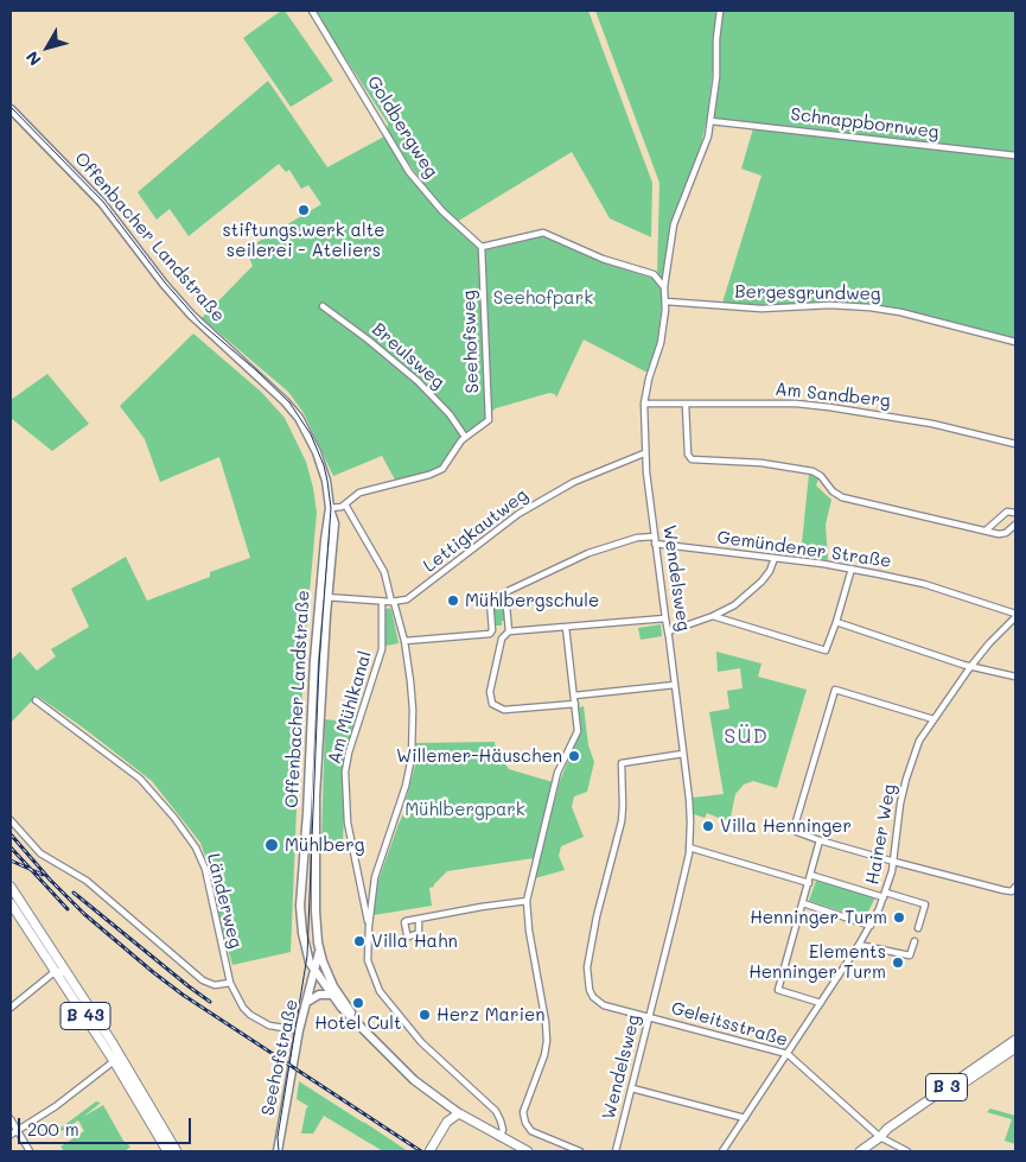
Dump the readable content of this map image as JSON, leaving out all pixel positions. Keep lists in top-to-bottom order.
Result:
{
  "streets": {
    "main road": [
      "Offenbacher Landstraße",
      "B 43",
      "Seehofstraße",
      "B 3"
    ],
    "street": [
      "Schnappbornweg",
      "Goldbergweg",
      "Bergesgrundweg",
      "Seehofsweg",
      "Breulsweg",
      "Am Sandberg",
      "Lettigkautweg",
      "Gemündener Straße",
      "Wendelsweg",
      "Am Mühlkanal",
      "Hainer Weg",
      "Länderweg",
      "Geleitsstraße"
    ]
  },
  "crossings": [
    ["Schnappbornweg", "Wendelsweg"],
    ["Goldbergweg", "Seehofsweg"],
    ["Offenbacher Landstraße", "Lettigkautweg"],
    ["Offenbacher Landstraße", "Seehofstraße"],
    ["Bergesgrundweg", "Wendelsweg"],
    ["Seehofsweg", "Breulsweg"],
    ["Am Sandberg", "Wendelsweg"],
    ["Lettigkautweg", "Wendelsweg"],
    ["Lettigkautweg", "Am Mühlkanal"],
    ["Gemündener Straße", "Wendelsweg"],
    ["Gemündener Straße", "Hainer Weg"],
    ["Wendelsweg", "Geleitsstraße"],
    ["Hainer Weg", "Geleitsstraße"],
    ["Länderweg", "Seehofstraße"],
    ["Geleitsstraße", "B 3"]
  ],
  "districts": ["SÜD"],
  "parks": ["Seehofpark", "Mühlbergpark"],
  "places": [
    "stiftungs.werk alte seilerei - Ateliers",
    "Mühlbergschule",
    "Willemer-Häuschen",
    "Villa Henninger",
    "Mühlberg",
    "Henninger Turm",
    "Villa Hahn",
    "Elements Henninger Turm",
    "Hotel Cult",
    "Herz Marien"
  ],
  "scale_bar": "200 m",
  "north": "bottom left"
}
